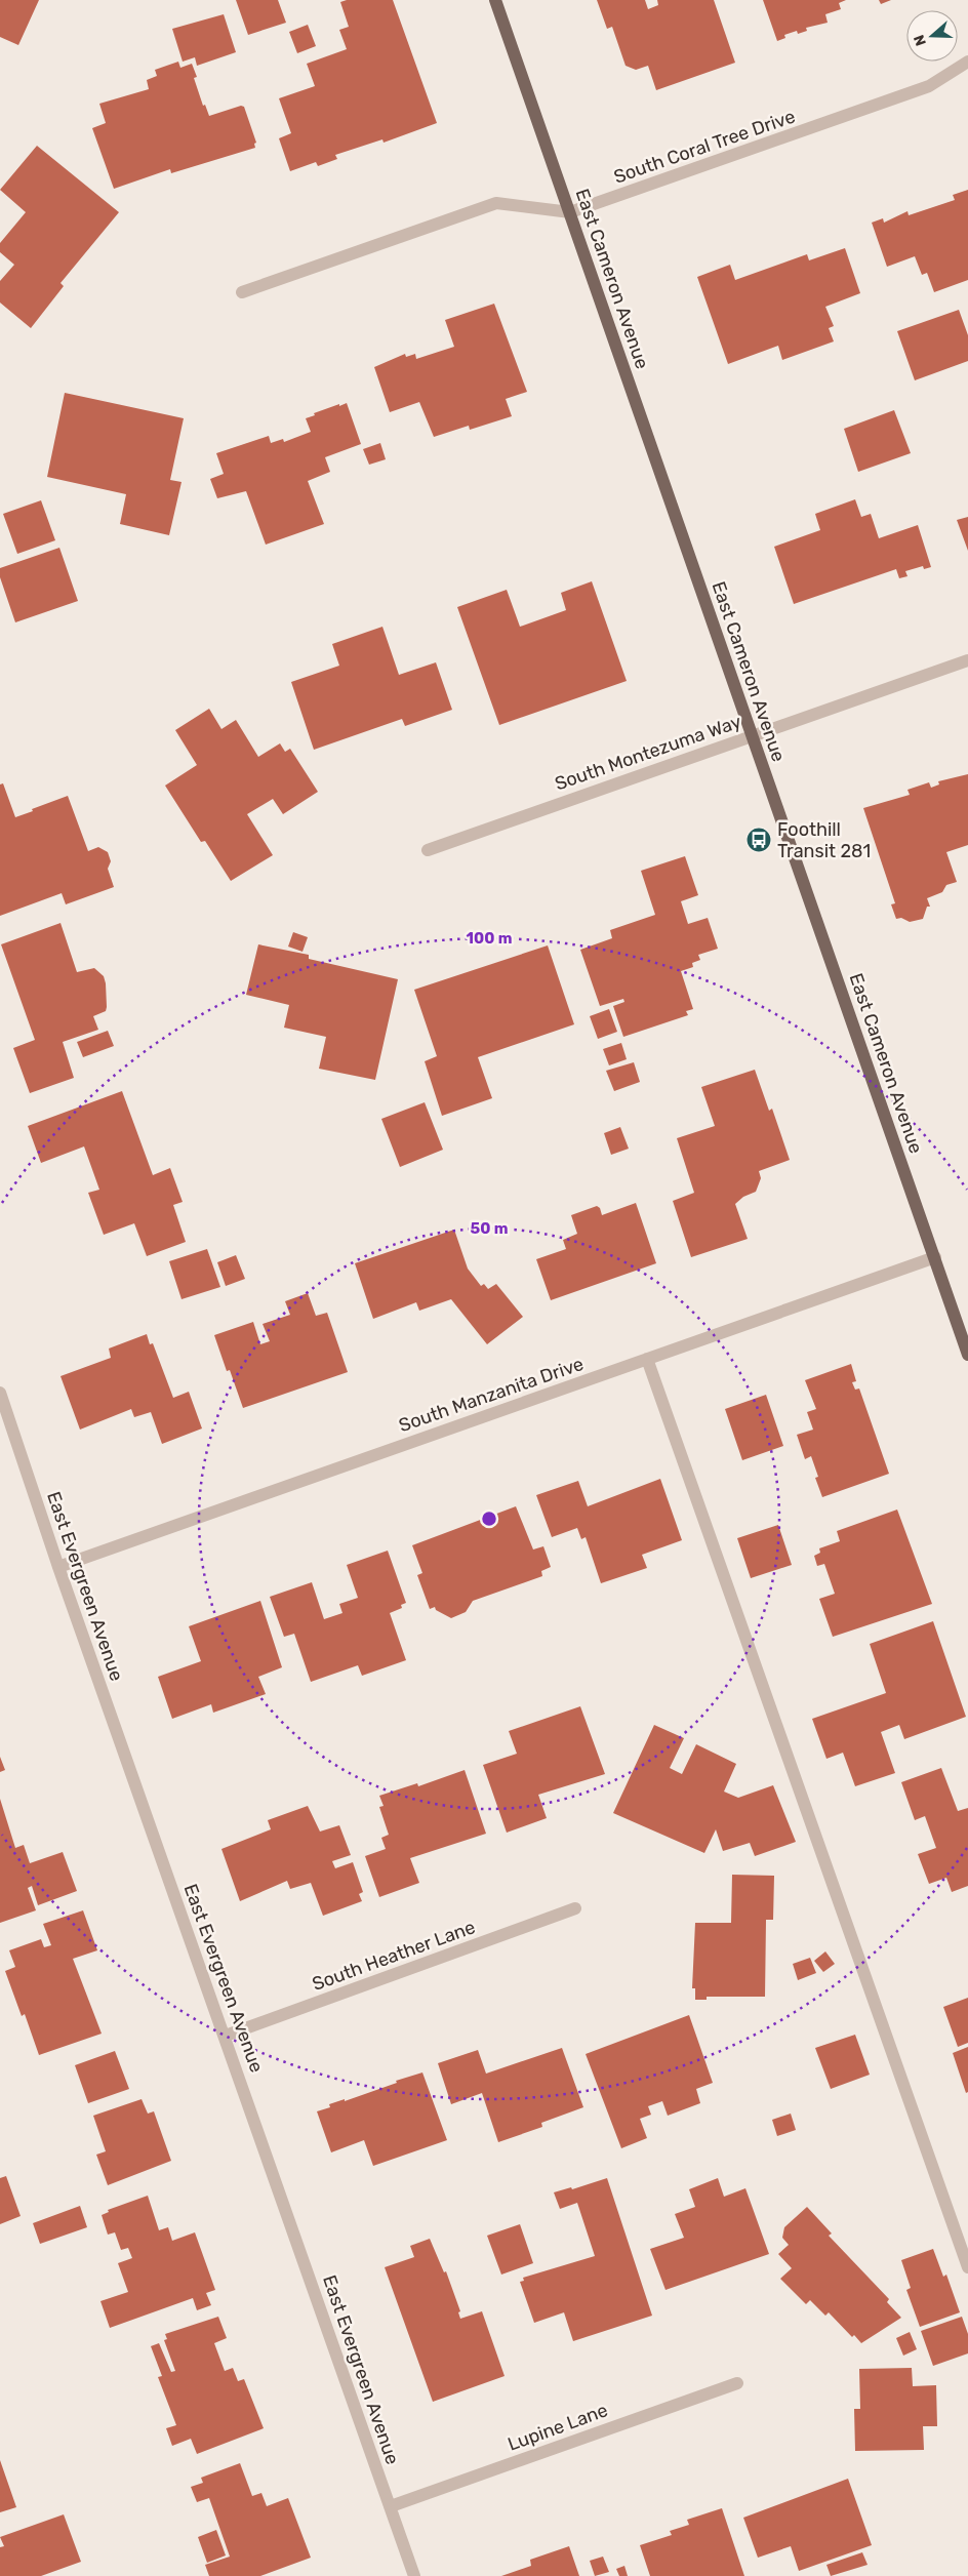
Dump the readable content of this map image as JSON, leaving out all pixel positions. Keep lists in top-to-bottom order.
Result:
{
  "streets": {
    "main road": ["East Cameron Avenue"],
    "street": [
      "South Coral Tree Drive",
      "South Montezuma Way",
      "South Manzanita Drive",
      "East Evergreen Avenue",
      "South Heather Lane",
      "Lupine Lane"
    ]
  },
  "crossings": [
    ["South Coral Tree Drive", "East Cameron Avenue"],
    ["East Cameron Avenue", "South Montezuma Way"],
    ["East Cameron Avenue", "South Manzanita Drive"],
    ["South Manzanita Drive", "East Evergreen Avenue"],
    ["East Evergreen Avenue", "South Heather Lane"],
    ["East Evergreen Avenue", "Lupine Lane"]
  ],
  "places": {
    "bus stop": ["Foothill Transit 281"]
  },
  "north": "left",
  "rings": ["100 m", "50 m"]
}
